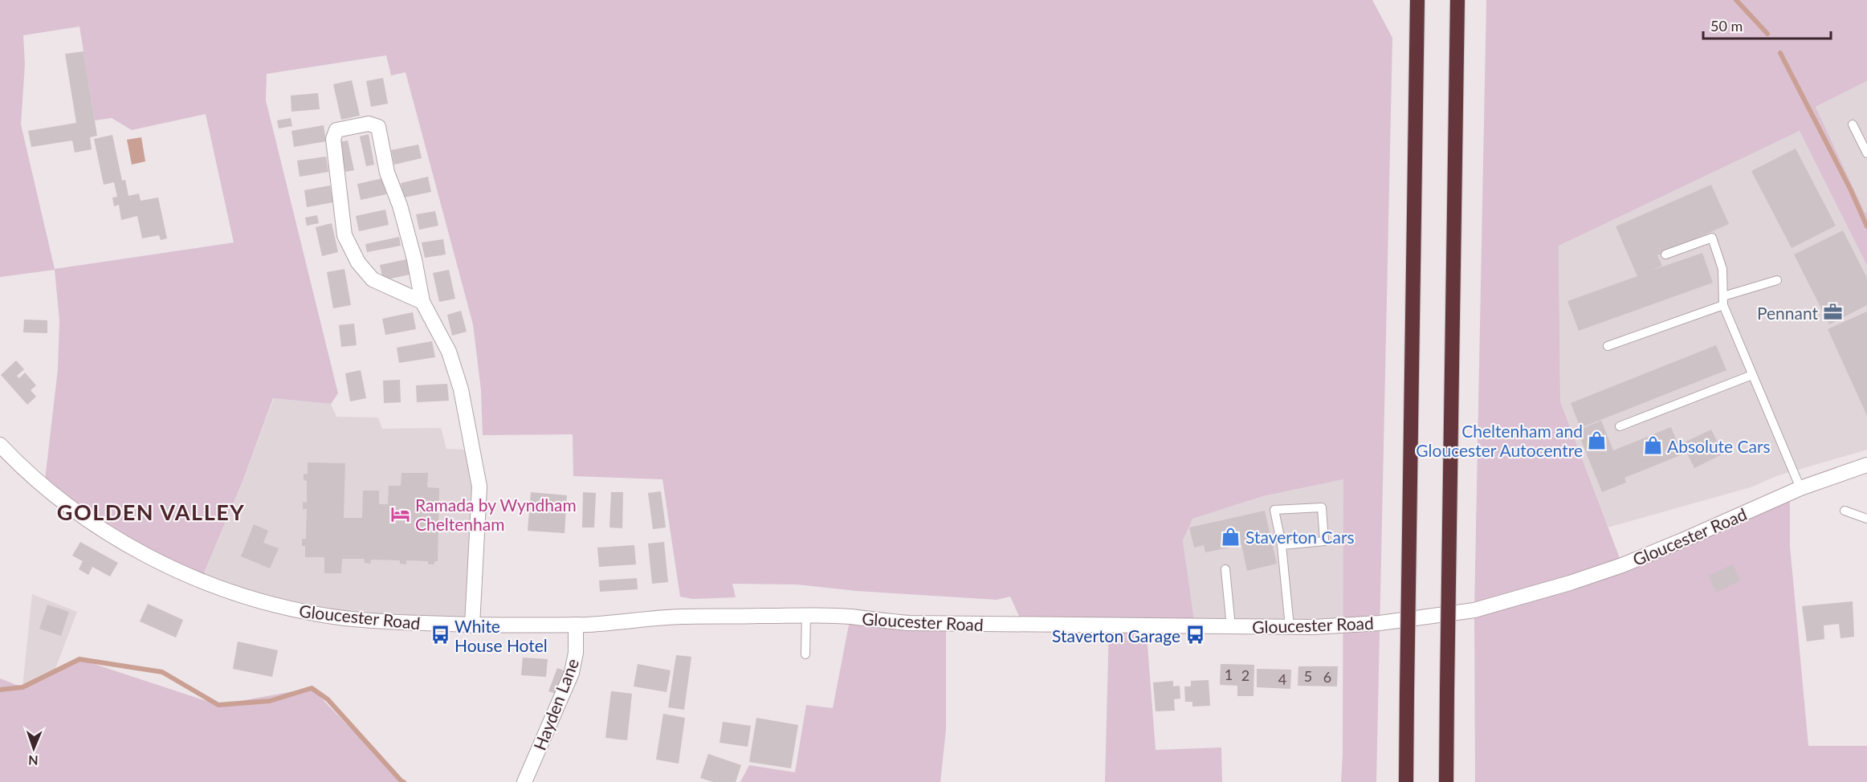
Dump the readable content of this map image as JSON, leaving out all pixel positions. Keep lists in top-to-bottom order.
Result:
{
  "streets": {
    "main road": ["Gloucester Road", "Hayden Lane"]
  },
  "crossings": [
    ["Gloucester Road", "Hayden Lane"]
  ],
  "districts": ["GOLDEN VALLEY"],
  "places": {
    "office": ["Pennant"],
    "shop": ["Cheltenham and Gloucester Autocentre", "Absolute Cars", "Staverton Cars"],
    "hotel": ["Ramada by Wyndham Cheltenham"],
    "bus stop": ["White House Hotel", "Staverton Garage"]
  },
  "house_numbers": [
    "1",
    "2",
    "5",
    "6",
    "4"
  ],
  "scale_bar": "50 m",
  "north": "bottom"
}
